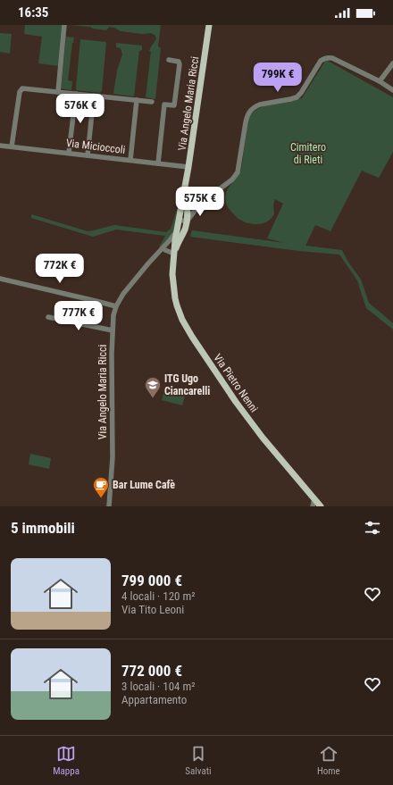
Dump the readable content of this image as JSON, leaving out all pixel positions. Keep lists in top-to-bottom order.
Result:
{
  "streets": {
    "main road": ["Via Angelo Maria Ricci", "Via Pietro Nenni"],
    "street": ["Via Micioccoli"]
  },
  "crossings": [
    ["Via Angelo Maria Ricci", "Via Micioccoli"],
    ["Via Angelo Maria Ricci", "Via Pietro Nenni"]
  ],
  "parks": ["Cimitero di Rieti"],
  "places": {
    "school or university": ["ITG Ugo Ciancarelli"],
    "cafe": ["Bar Lume Cafè"]
  },
  "page": {
    "status": "16:35",
    "price": [
      "799K €",
      "576K €",
      "575K €",
      "772K €",
      "777K €"
    ],
    "heading": "5 immobili",
    "list": [
      {
        "name": "799 000 €",
        "note": "4 locali · 120 m² · Via Tito Leoni"
      },
      {
        "name": "772 000 €",
        "note": "3 locali · 104 m² · Appartamento"
      }
    ],
    "tabs": ["Mappa", "Salvati", "Home"]
  }
}
